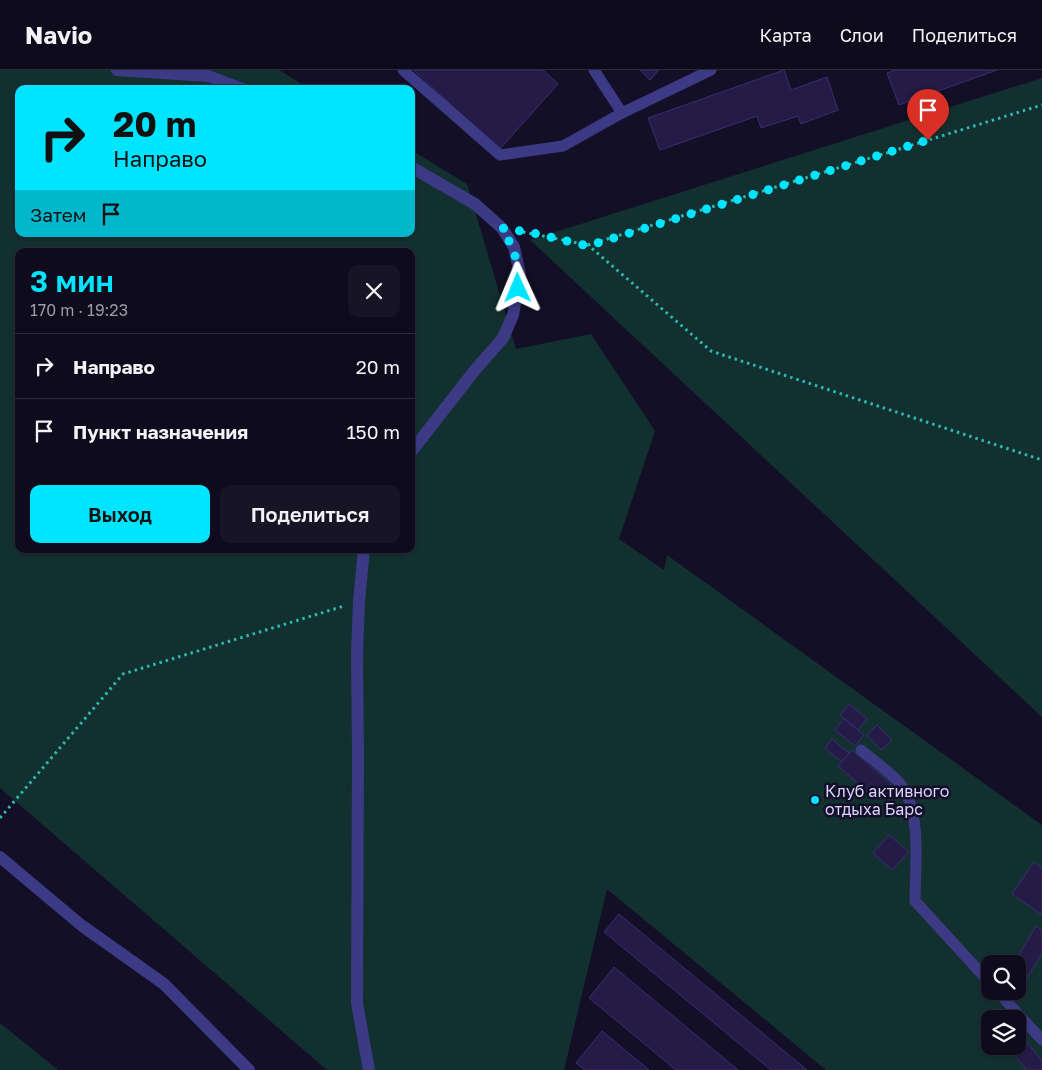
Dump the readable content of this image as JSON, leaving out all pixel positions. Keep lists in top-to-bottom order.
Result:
{
  "places": ["Клуб активного отдыха Барс"],
  "page": {
    "header": "Navio",
    "nav": ["Карта", "Слои", "Поделиться"],
    "turn": ["20 m", "Направо"],
    "then": "Затем",
    "heading": ["3 мин", "170 m · 19:23"],
    "list": [
      {
        "name": "Направо",
        "value": "20 m"
      },
      {
        "name": "Пункт назначения",
        "value": "150 m"
      }
    ],
    "buttons": ["Выход", "Поделиться"]
  }
}
